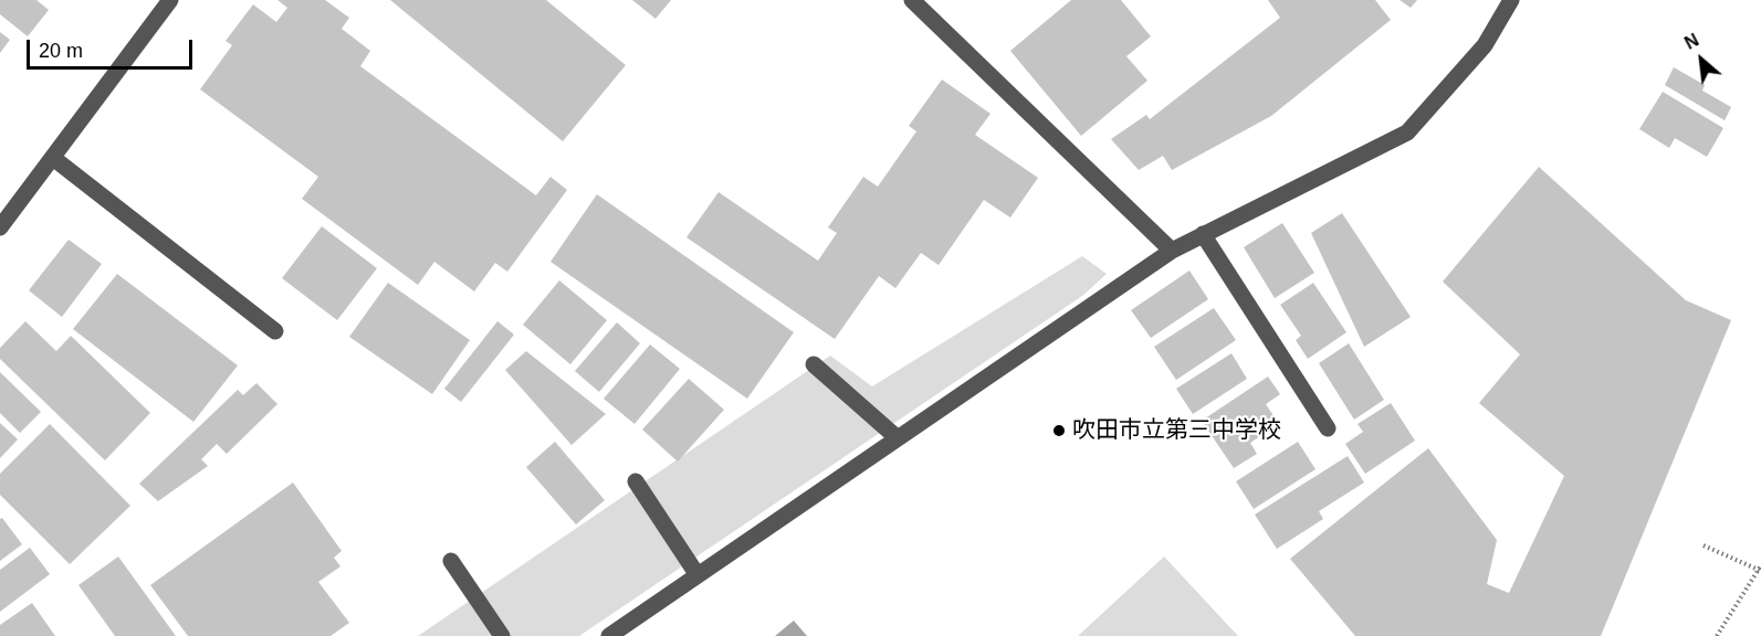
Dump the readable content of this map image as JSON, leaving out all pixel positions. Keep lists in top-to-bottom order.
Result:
{
  "places": ["吹田市立第三中学校"],
  "scale_bar": "20 m",
  "north": "top left"
}
